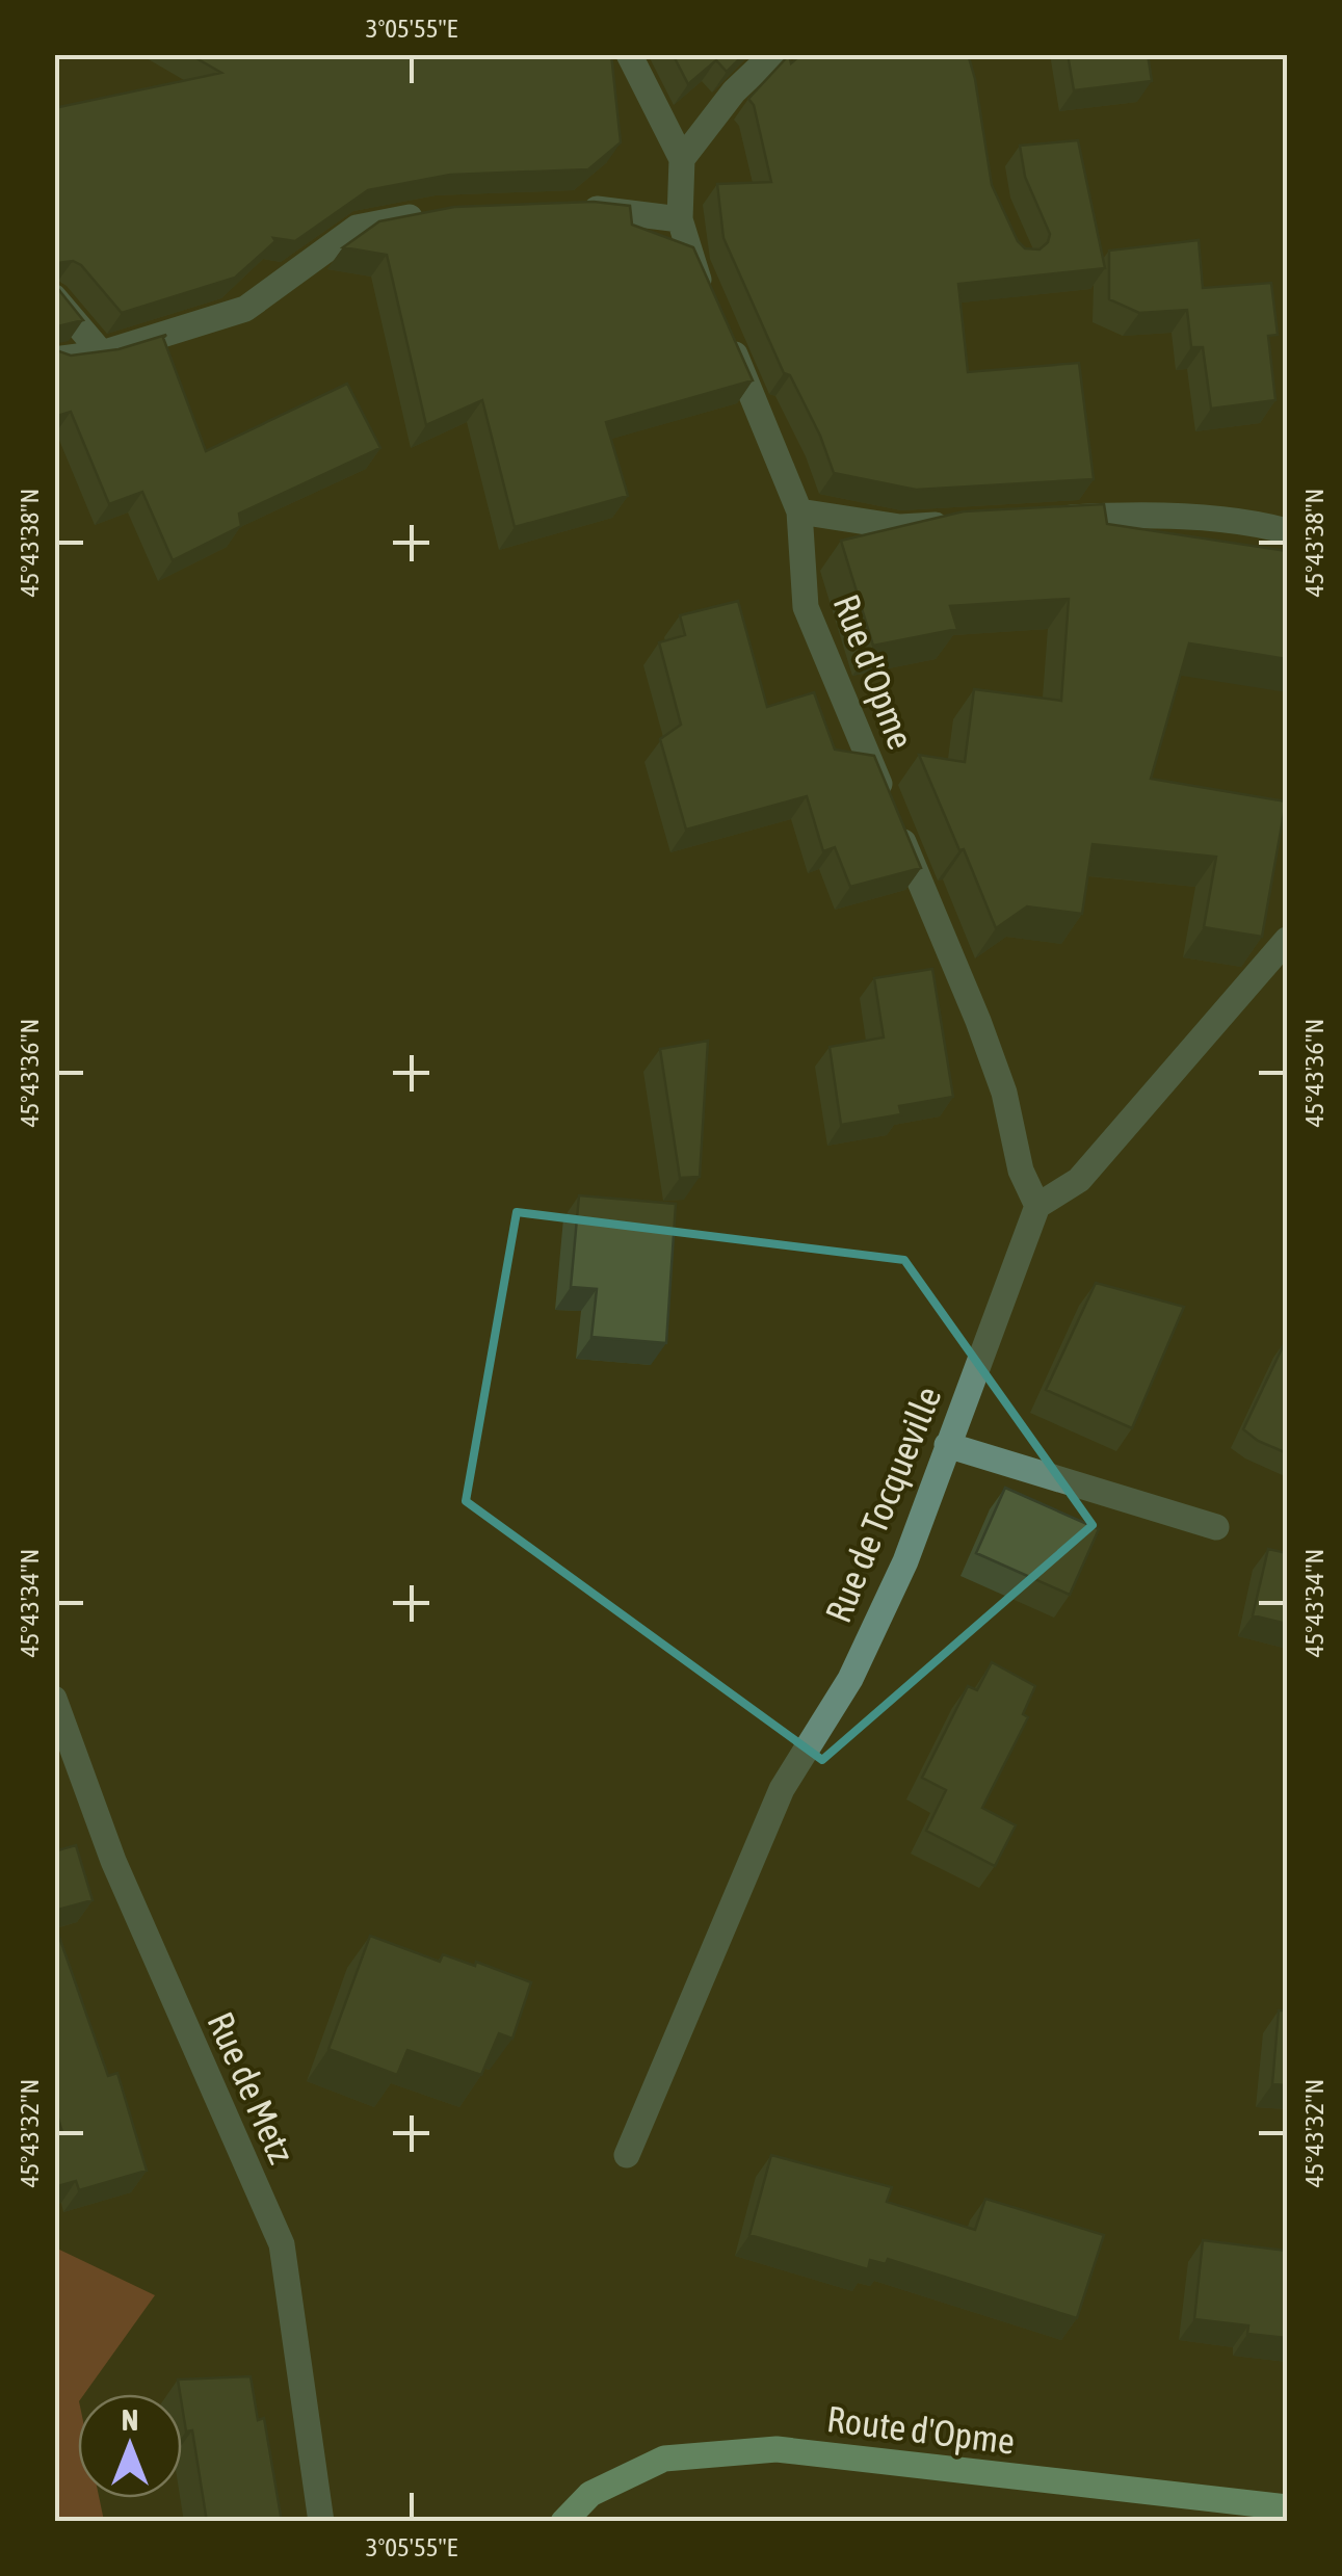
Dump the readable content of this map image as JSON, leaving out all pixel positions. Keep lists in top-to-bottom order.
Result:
{
  "streets": {
    "main road": ["Route d'Opme"],
    "street": ["Rue d'Opme", "Rue de Tocqueville", "Rue de Metz"]
  },
  "crossings": [
    ["Rue d'Opme", "Rue de Tocqueville"]
  ],
  "north": "top",
  "coordinates": [
    "3°05'55\"E",
    "45°43'38\"N",
    "45°43'36\"N",
    "45°43'34\"N",
    "45°43'32\"N"
  ]
}
